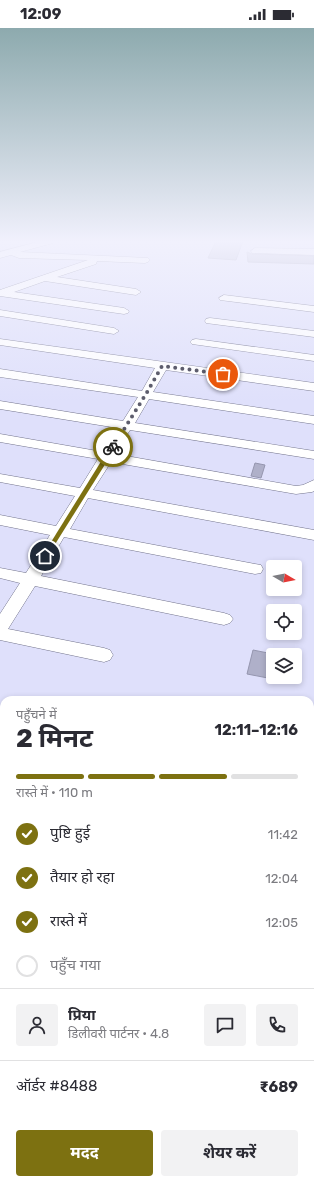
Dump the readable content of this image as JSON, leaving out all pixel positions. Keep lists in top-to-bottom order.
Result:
{
  "north": "right",
  "page": {
    "status": "12:09",
    "heading": ["2 मिनट", "पहुँचने में", "12:11–12:16"],
    "panel": [
      "प्रिया",
      "डिलीवरी पार्टनर · 4.8",
      "ऑर्डर #8488",
      "₹689"
    ],
    "bar": "रास्ते में · 110 m",
    "list": [
      ["पुष्टि हुई", "11:42"],
      ["तैयार हो रहा", "12:04"],
      ["रास्ते में", "12:05"],
      "पहुँच गया"
    ],
    "buttons": ["मदद", "शेयर करें"]
  }
}
